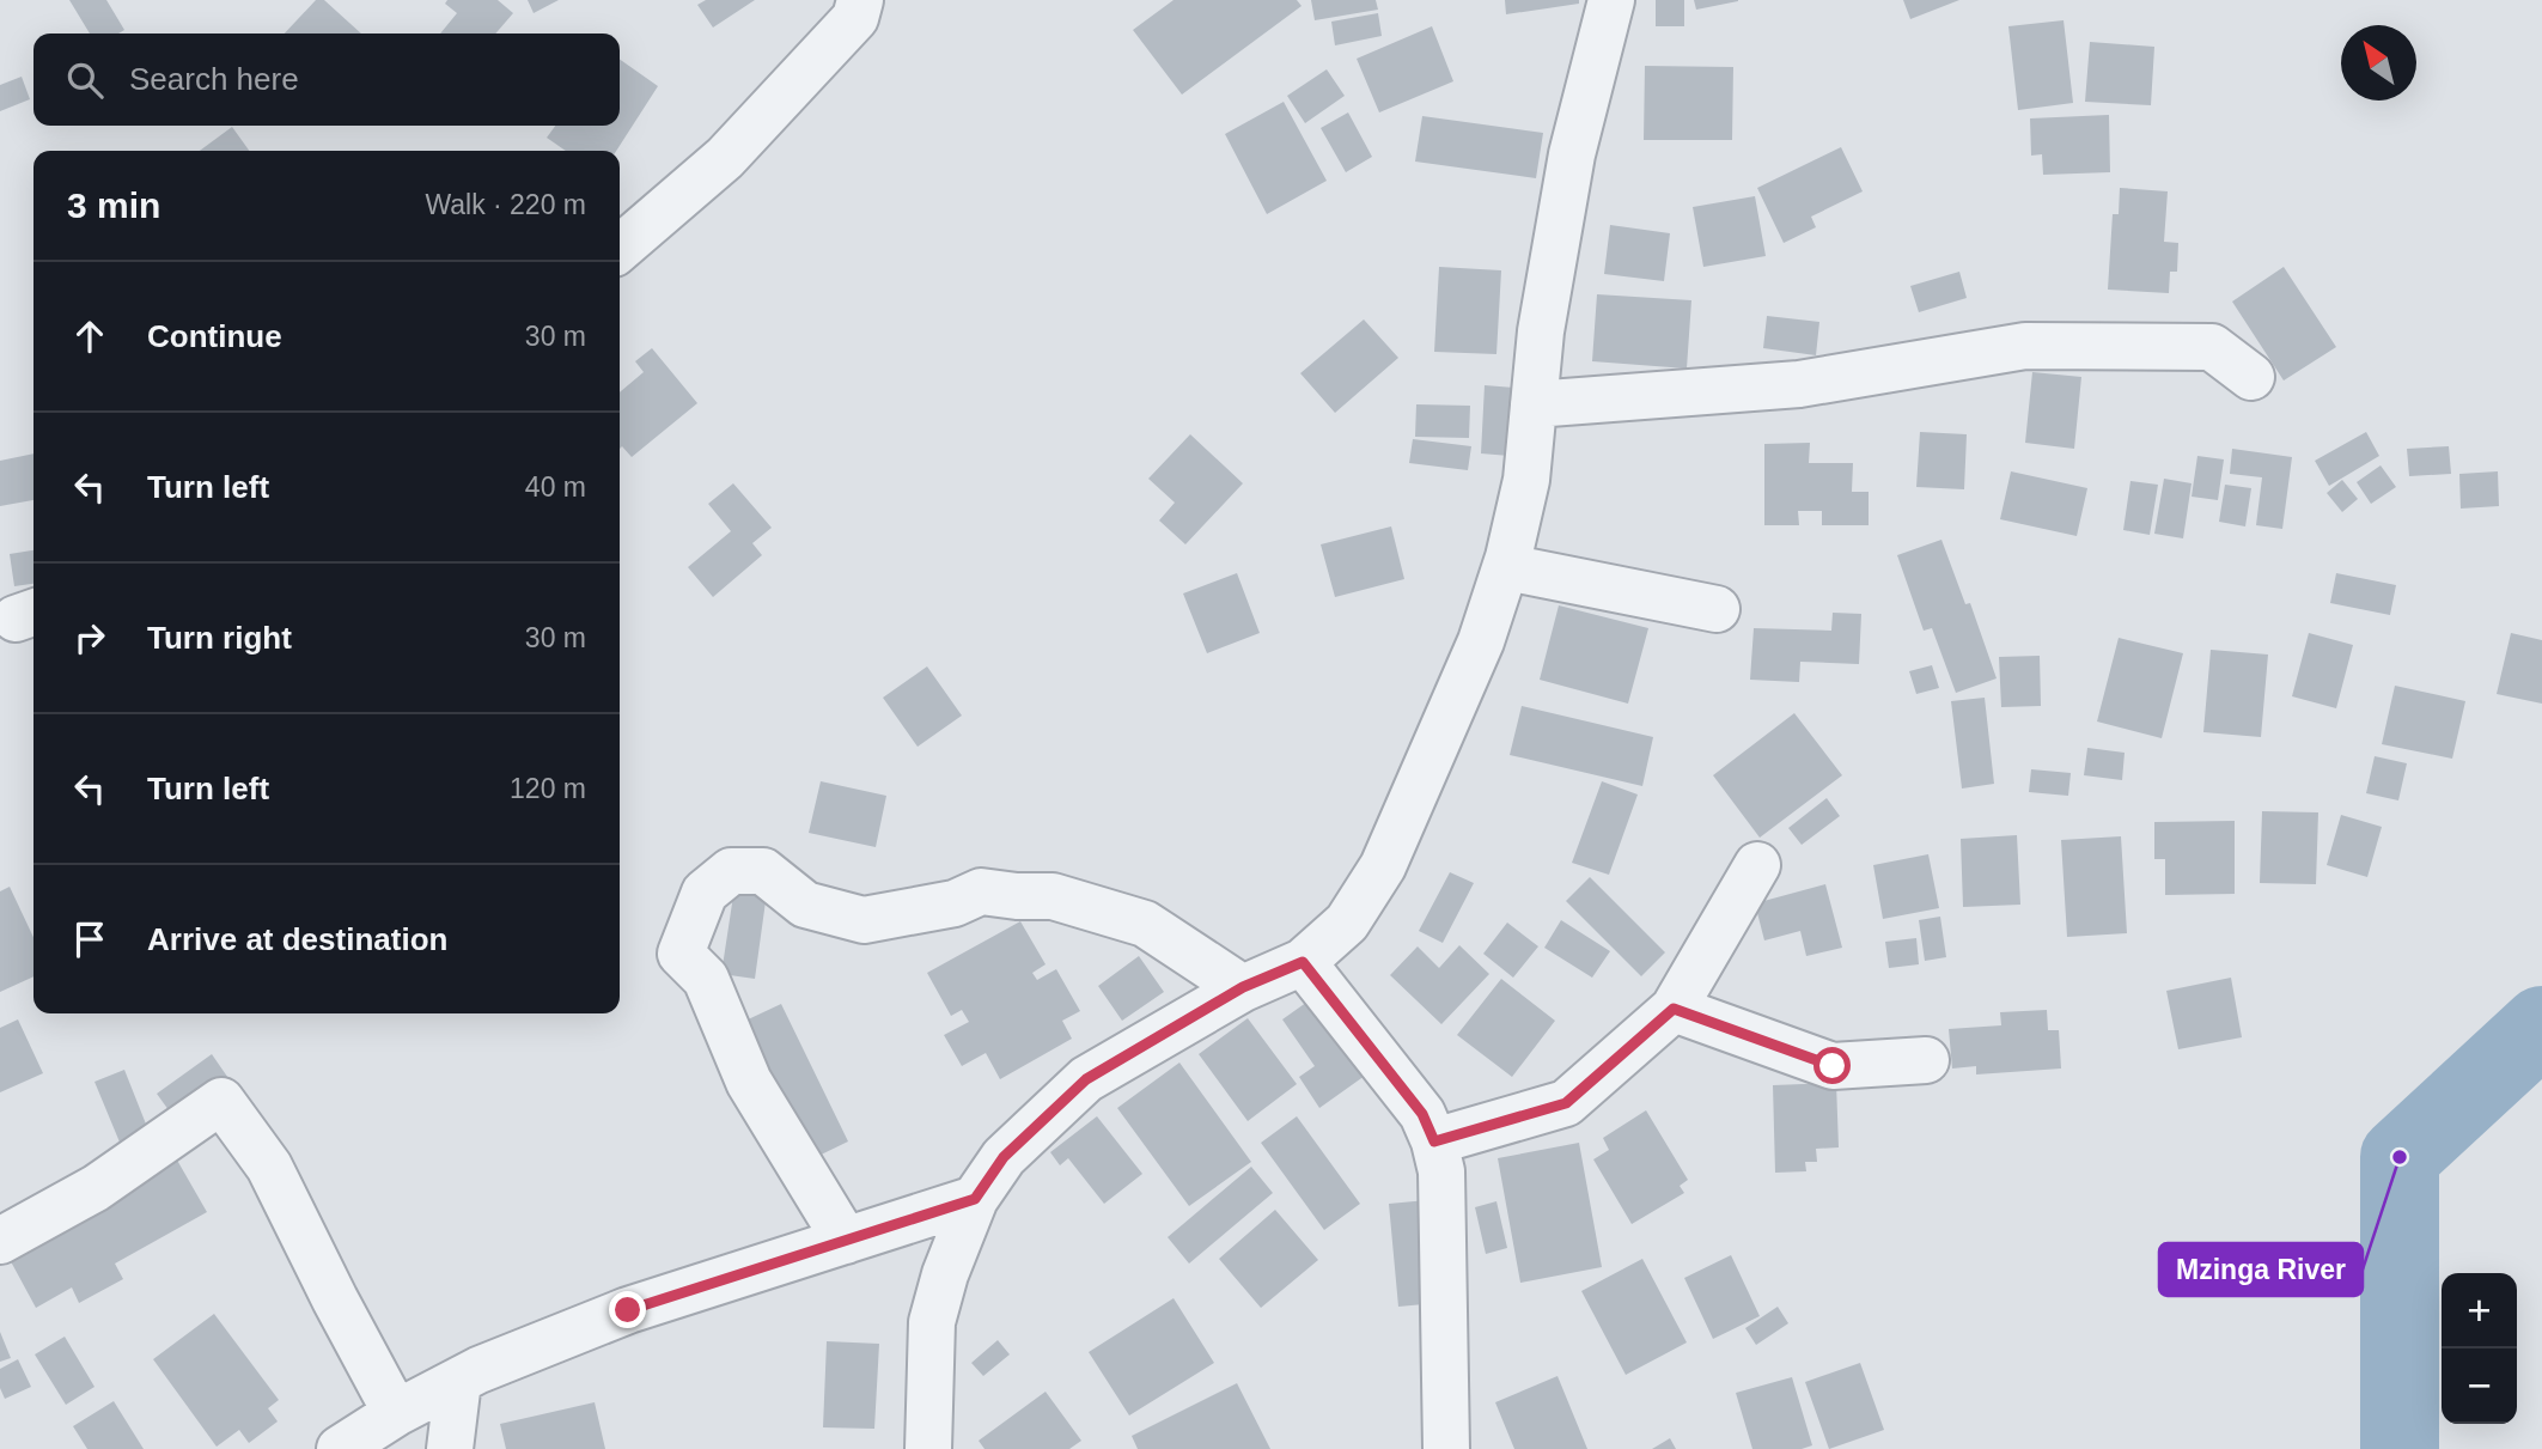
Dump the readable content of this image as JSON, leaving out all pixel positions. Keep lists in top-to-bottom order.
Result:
{
  "places": ["Mzinga River"],
  "north": "top left",
  "page": {
    "search": "Search here",
    "heading": ["3 min", "Walk · 220 m"],
    "list": [
      ["Continue", "30 m"],
      ["Turn left", "40 m"],
      ["Turn right", "30 m"],
      ["Turn left", "120 m"],
      "Arrive at destination"
    ],
    "map_buttons": ["+", "−"]
  }
}
